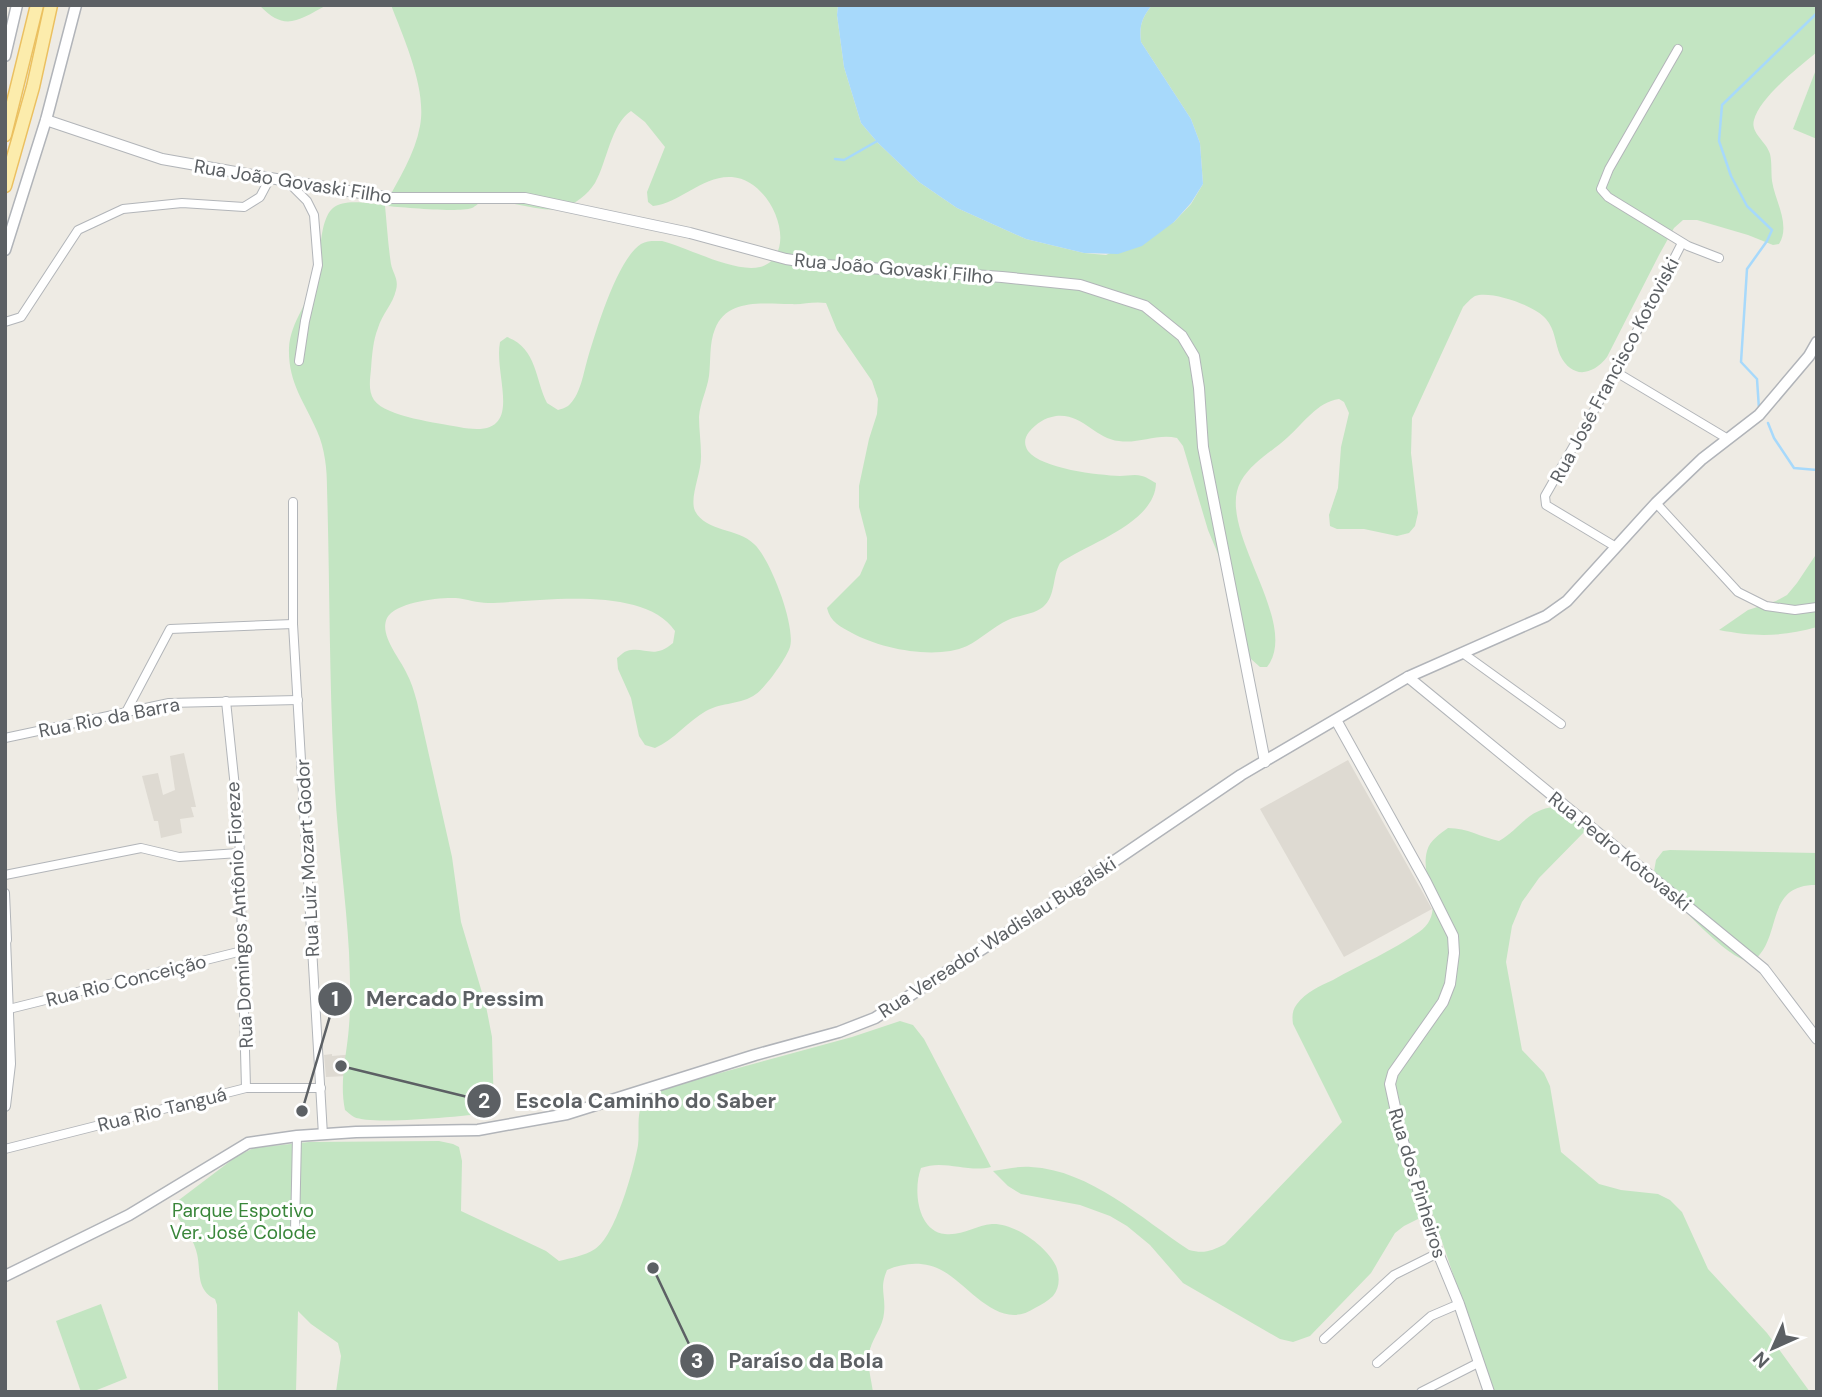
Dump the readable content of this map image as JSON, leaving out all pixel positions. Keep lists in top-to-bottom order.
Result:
{
  "streets": {
    "main road": ["Rua Vereador Wadislau Bugalski"],
    "street": [
      "Rua João Govaski Filho",
      "Rua José Francisco Kotoviski",
      "Rua Rio da Barra",
      "Rua Pedro Kotovaski",
      "Rua Luiz Mozart Godor",
      "Rua Domingos Antônio Fioreze",
      "Rua Rio Conceição",
      "Rua Rio Tanguá",
      "Rua dos Pinheiros"
    ]
  },
  "crossings": [
    ["Rua João Govaski Filho", "Rua Vereador Wadislau Bugalski"],
    ["Rua José Francisco Kotoviski", "Rua Vereador Wadislau Bugalski"],
    ["Rua Rio da Barra", "Rua Luiz Mozart Godor"],
    ["Rua Rio da Barra", "Rua Domingos Antônio Fioreze"],
    ["Rua Pedro Kotovaski", "Rua Vereador Wadislau Bugalski"],
    ["Rua Luiz Mozart Godor", "Rua Vereador Wadislau Bugalski"],
    ["Rua Luiz Mozart Godor", "Rua Rio Tanguá"],
    ["Rua Domingos Antônio Fioreze", "Rua Rio Conceição"],
    ["Rua Domingos Antônio Fioreze", "Rua Rio Tanguá"],
    ["Rua Vereador Wadislau Bugalski", "Rua dos Pinheiros"]
  ],
  "parks": ["Parque Espotivo Ver. José Colode"],
  "places": ["Escola Caminho do Saber", "Mercado Pressim", "Paraíso da Bola"],
  "north": "bottom left"
}
